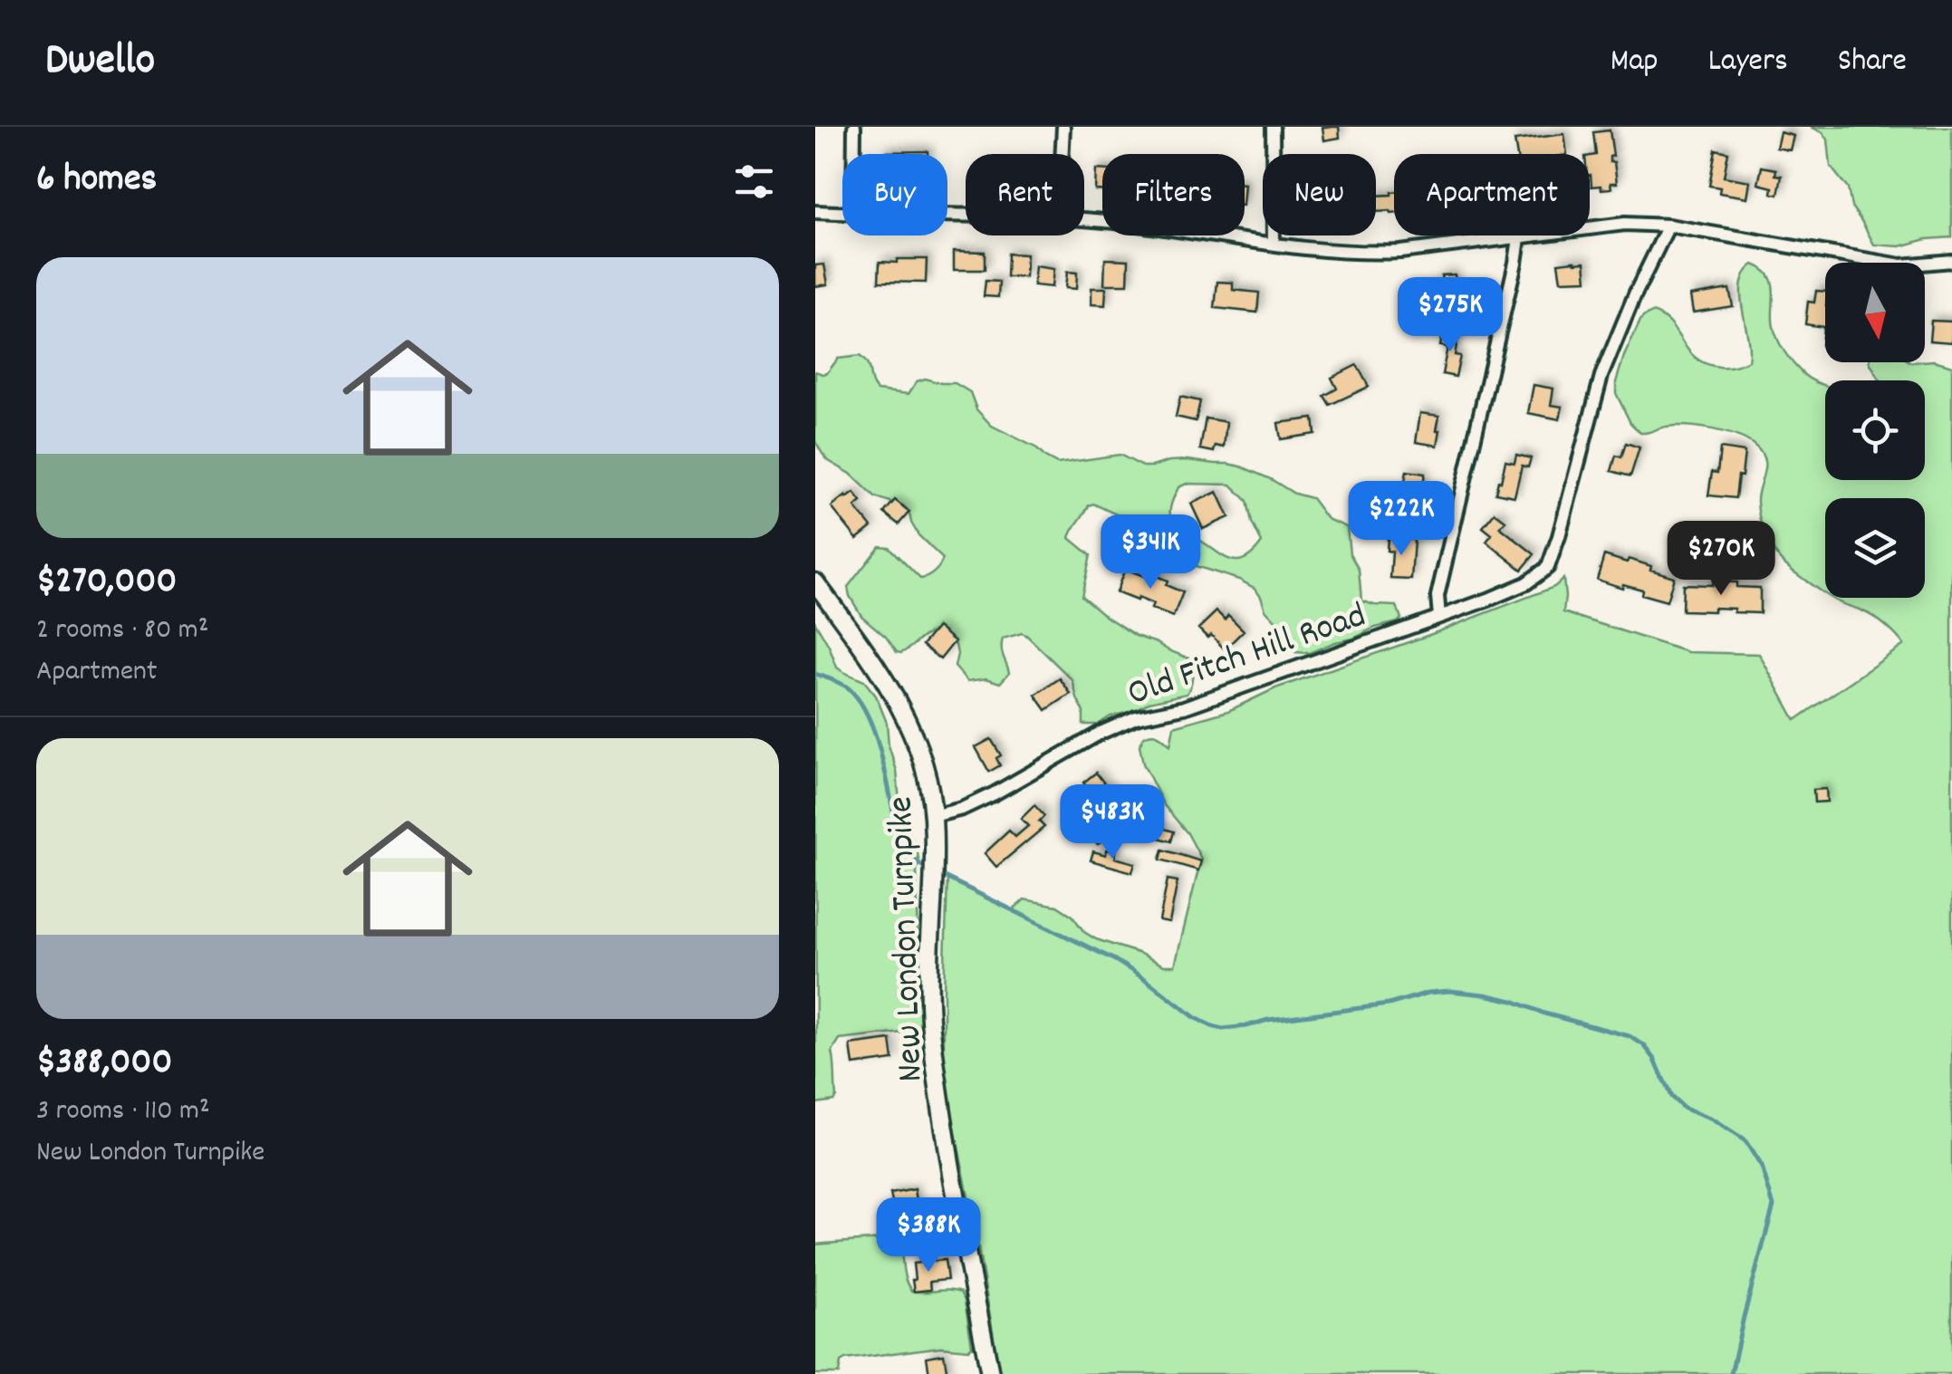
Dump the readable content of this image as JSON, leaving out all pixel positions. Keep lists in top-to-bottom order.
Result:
{
  "streets": {
    "main road": ["New London Turnpike"],
    "street": ["Old Fitch Hill Road"]
  },
  "crossings": [
    ["Old Fitch Hill Road", "New London Turnpike"]
  ],
  "north": "bottom",
  "page": {
    "header": "Dwello",
    "nav": ["Map", "Layers", "Share"],
    "heading": "6 homes",
    "chip": [
      "Buy",
      "Rent",
      "Filters",
      "New",
      "Apartment"
    ],
    "list": [
      {
        "name": "$270,000",
        "note": "2 rooms · 80 m² · Apartment"
      },
      {
        "name": "$388,000",
        "note": "3 rooms · 110 m² · New London Turnpike"
      }
    ],
    "price": [
      "$275K",
      "$222K",
      "$341K",
      "$270K",
      "$483K",
      "$388K"
    ]
  }
}
